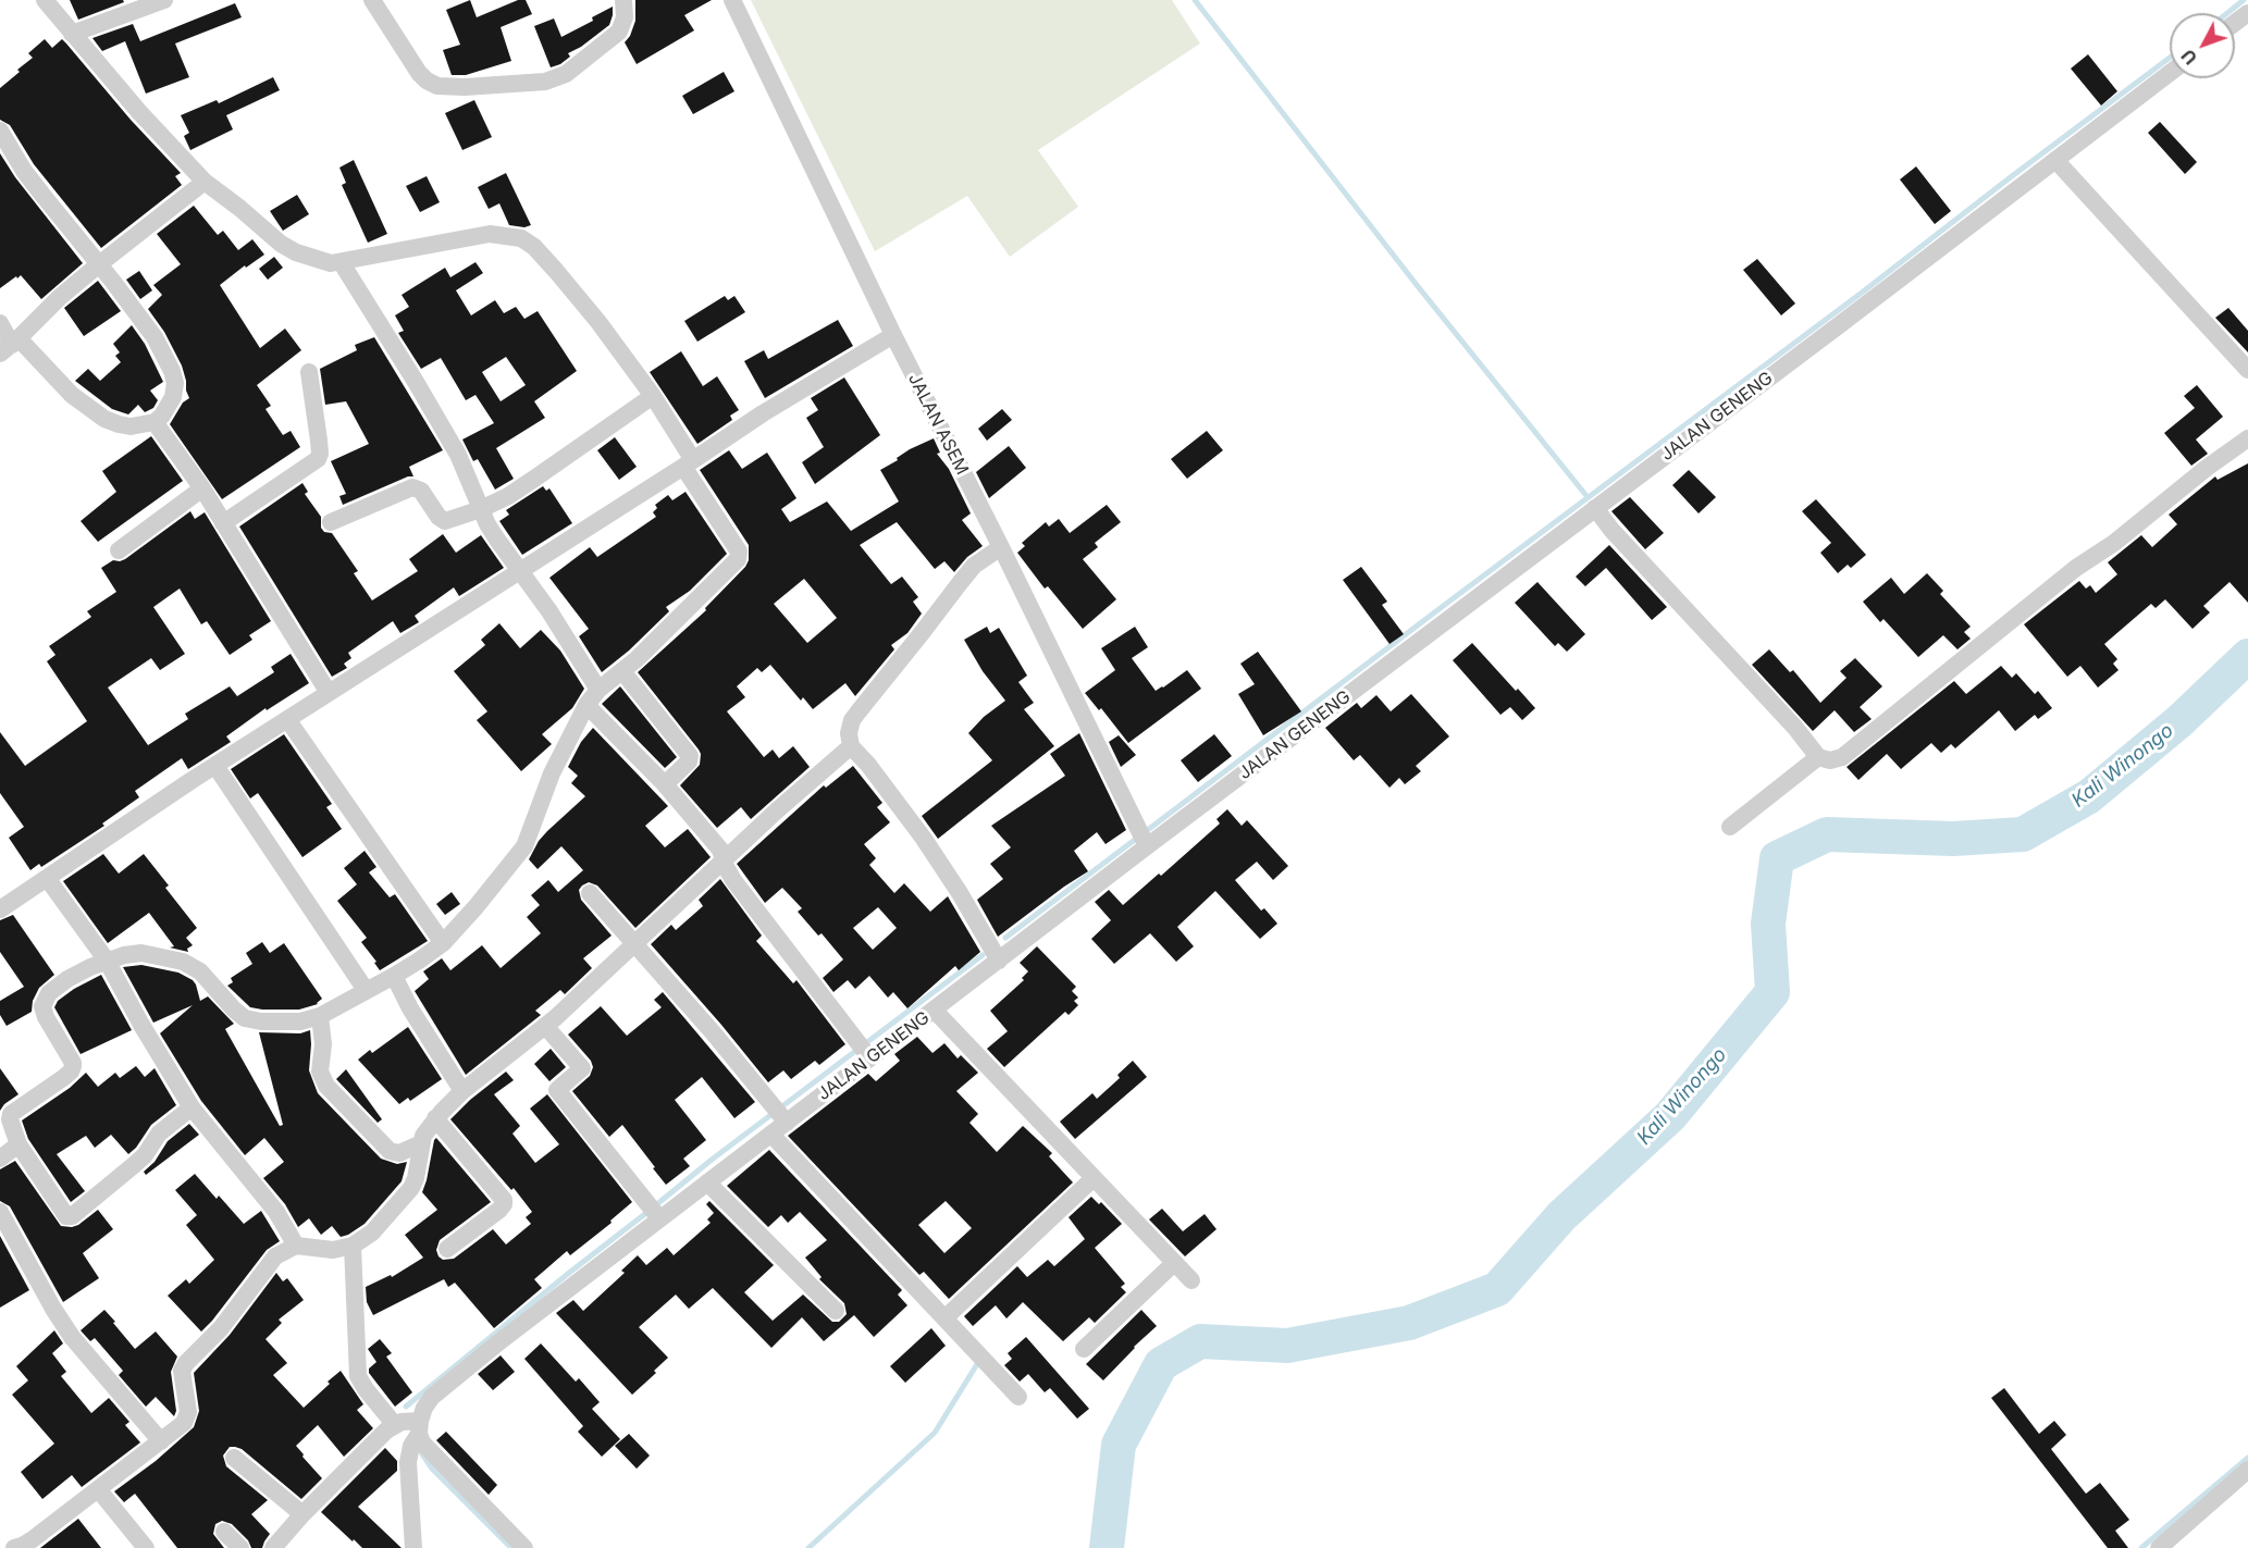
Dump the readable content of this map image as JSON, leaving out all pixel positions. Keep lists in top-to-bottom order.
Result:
{
  "streets": {
    "street": ["JALAN GENENG", "JALAN ASEM"]
  },
  "crossings": [
    ["JALAN GENENG", "JALAN ASEM"]
  ],
  "water": ["Kali Winongo"],
  "north": "bottom left"
}
